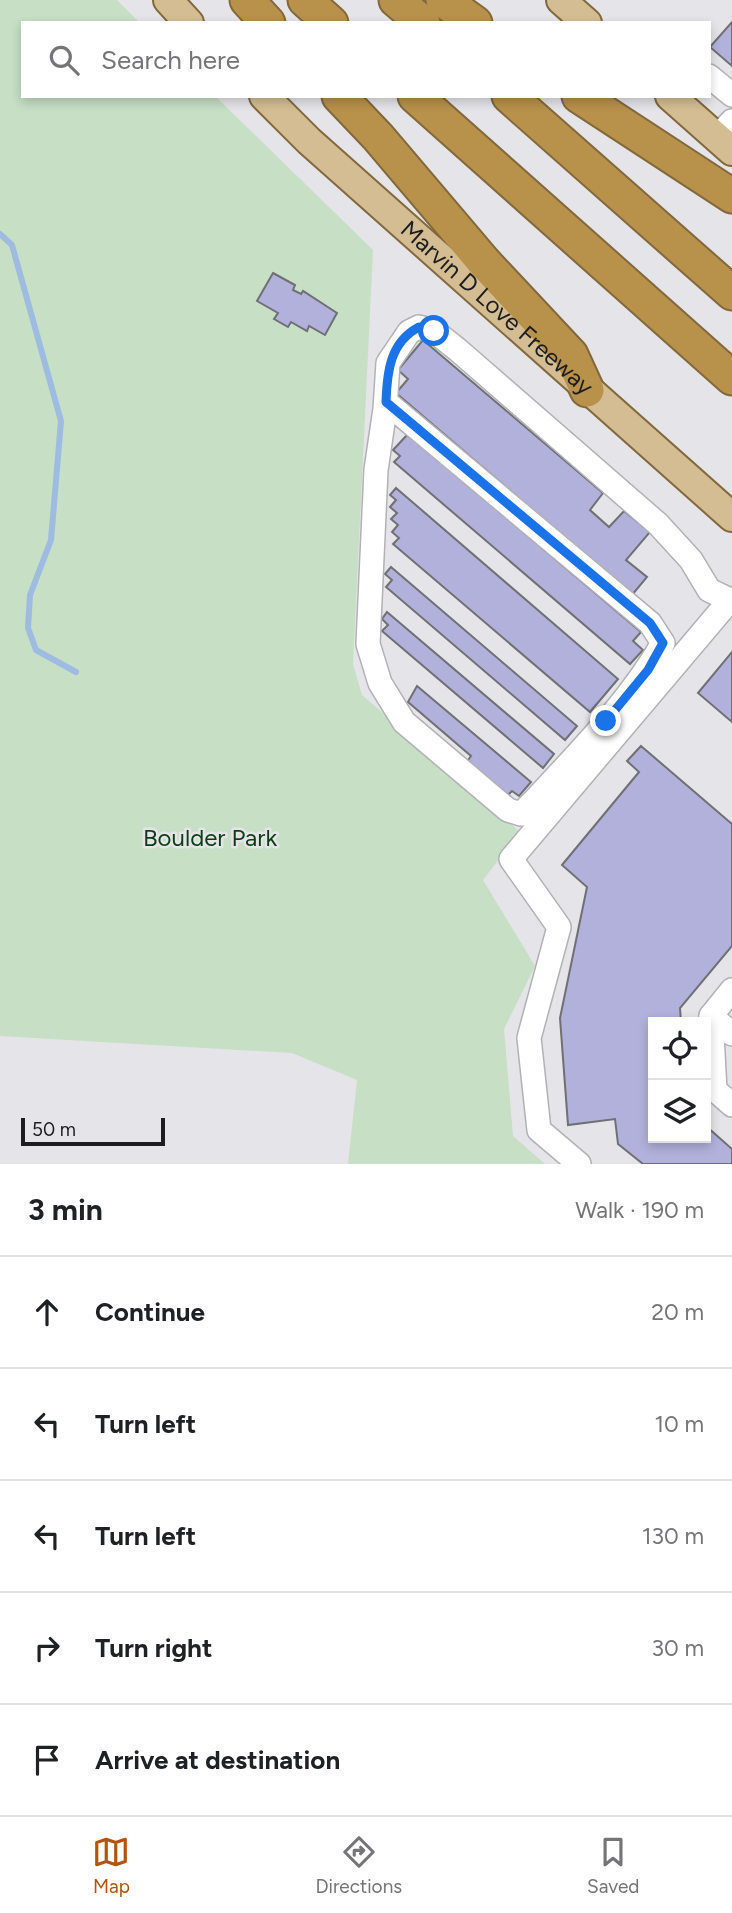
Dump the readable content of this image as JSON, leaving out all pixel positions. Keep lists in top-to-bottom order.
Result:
{
  "streets": {
    "main road": ["Marvin D Love Freeway"]
  },
  "parks": ["Boulder Park"],
  "scale_bar": "50 m",
  "page": {
    "search": "Search here",
    "scale": "50 m",
    "heading": ["3 min", "Walk · 190 m"],
    "list": [
      ["Continue", "20 m"],
      ["Turn left", "10 m"],
      ["Turn left", "130 m"],
      ["Turn right", "30 m"],
      "Arrive at destination"
    ],
    "nav": ["Map", "Directions", "Saved"]
  }
}
